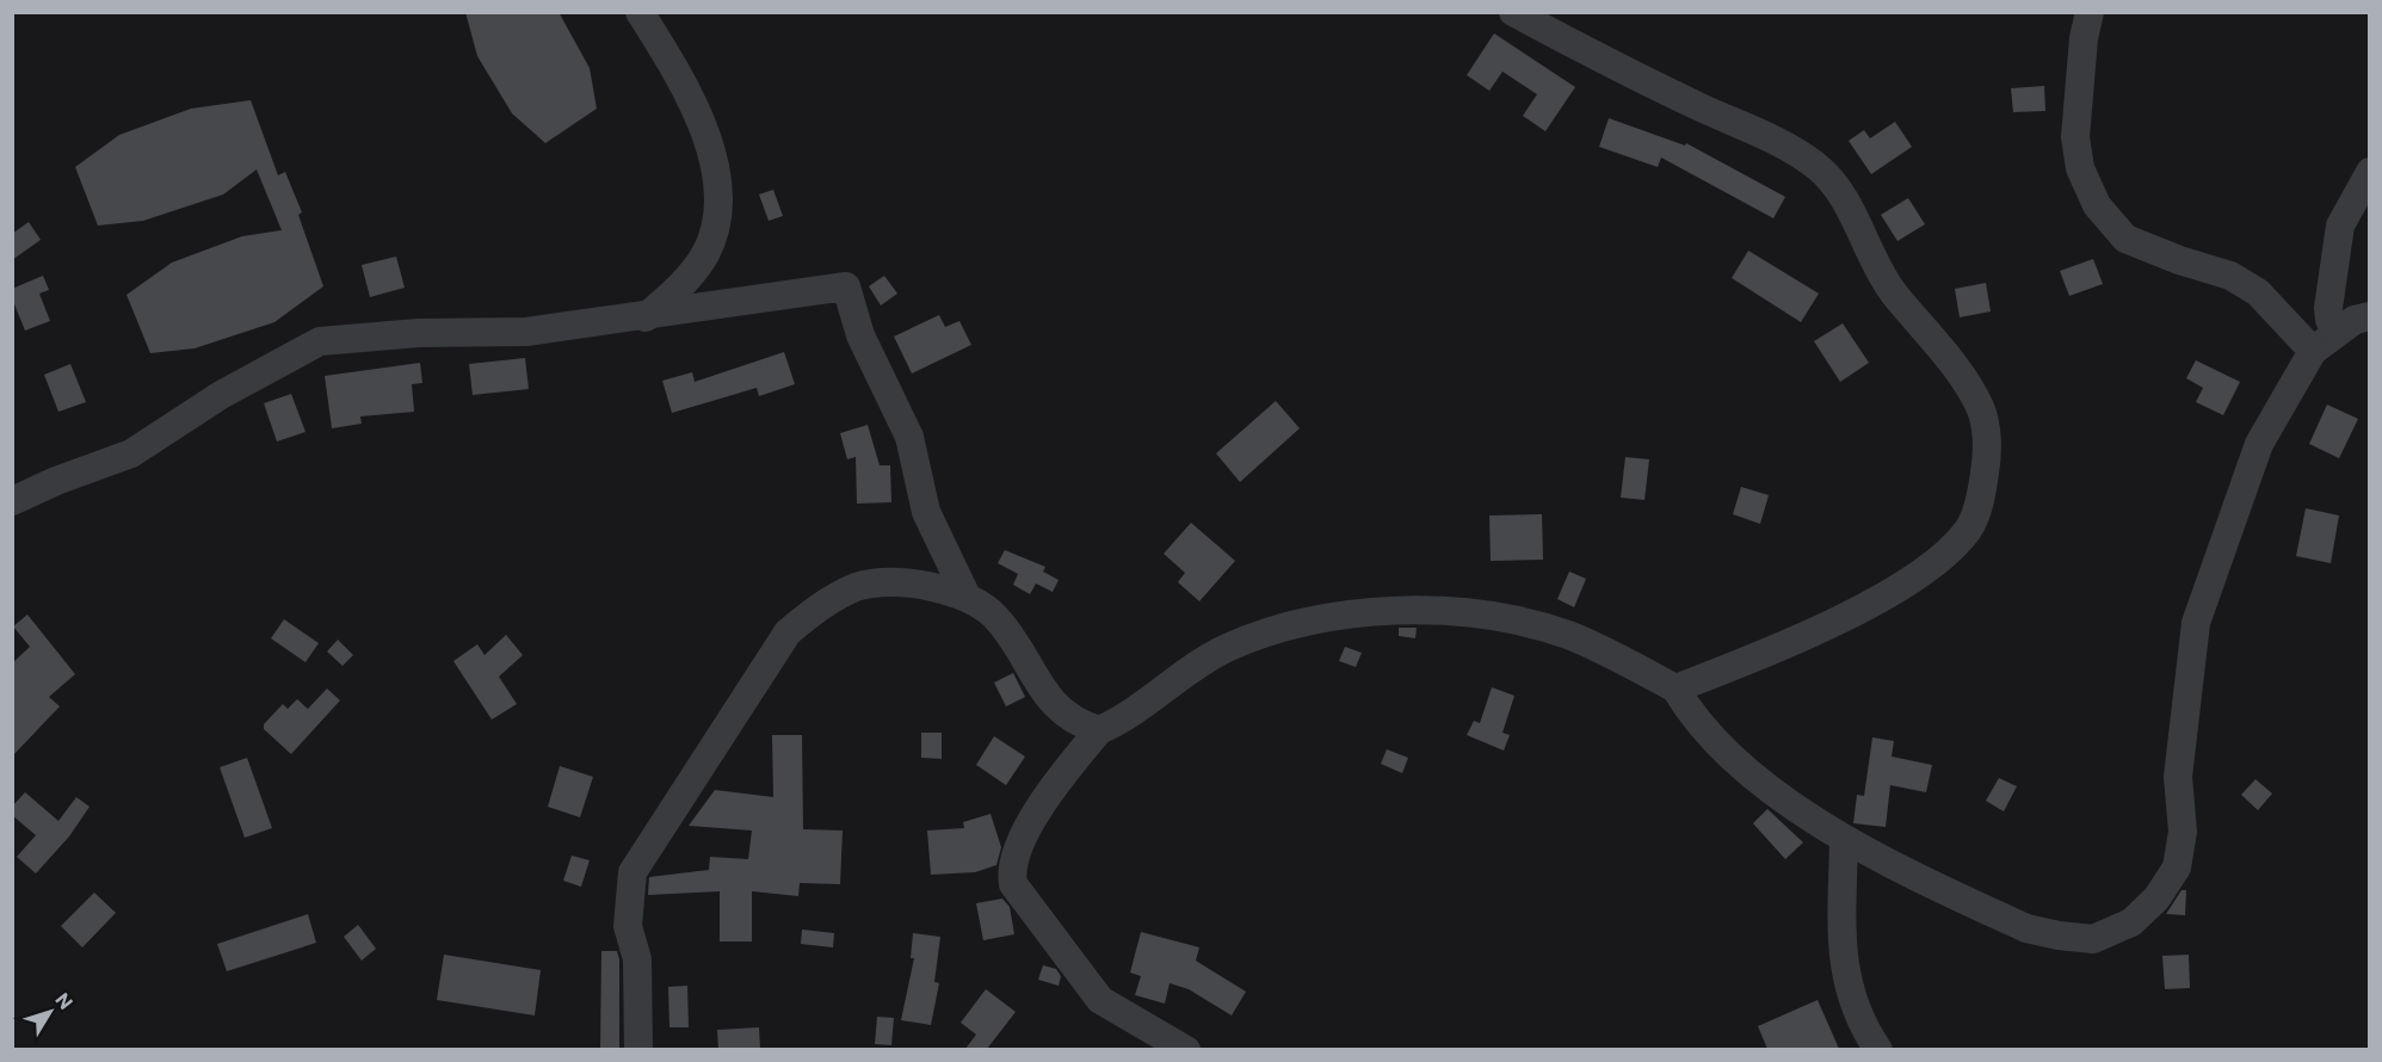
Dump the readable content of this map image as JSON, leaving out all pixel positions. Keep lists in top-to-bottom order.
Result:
{
  "north": "top right"
}
